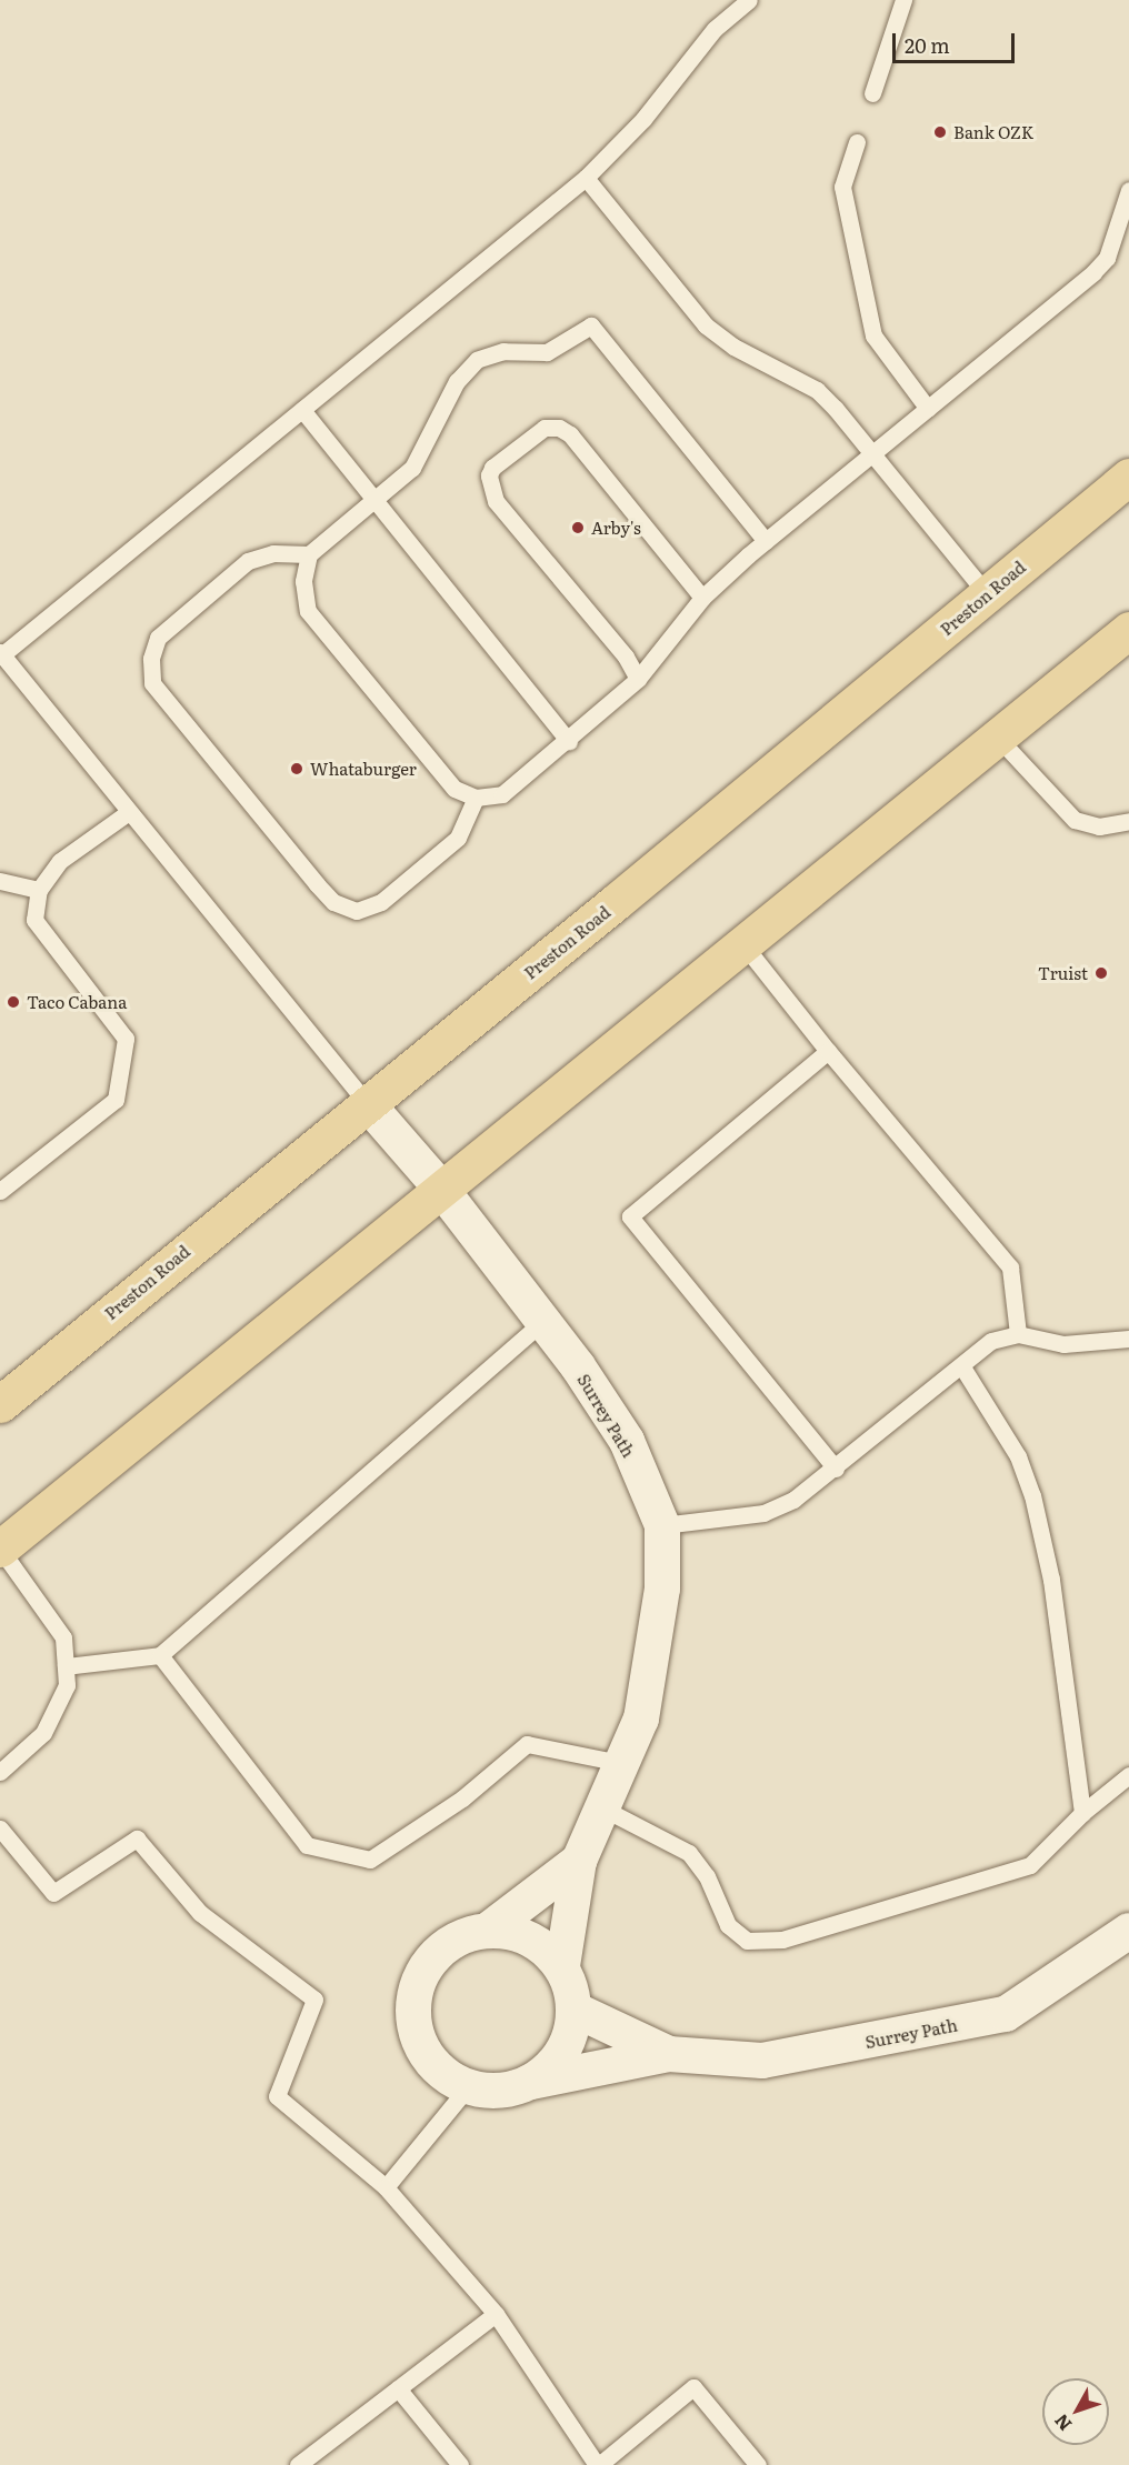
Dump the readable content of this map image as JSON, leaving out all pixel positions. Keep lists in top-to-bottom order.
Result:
{
  "streets": {
    "main road": ["Preston Road"],
    "street": ["Surrey Path"]
  },
  "crossings": [
    ["Preston Road", "Surrey Path"]
  ],
  "places": [
    "Bank OZK",
    "Arby's",
    "Whataburger",
    "Truist",
    "Taco Cabana"
  ],
  "scale_bar": "20 m",
  "north": "bottom left"
}
